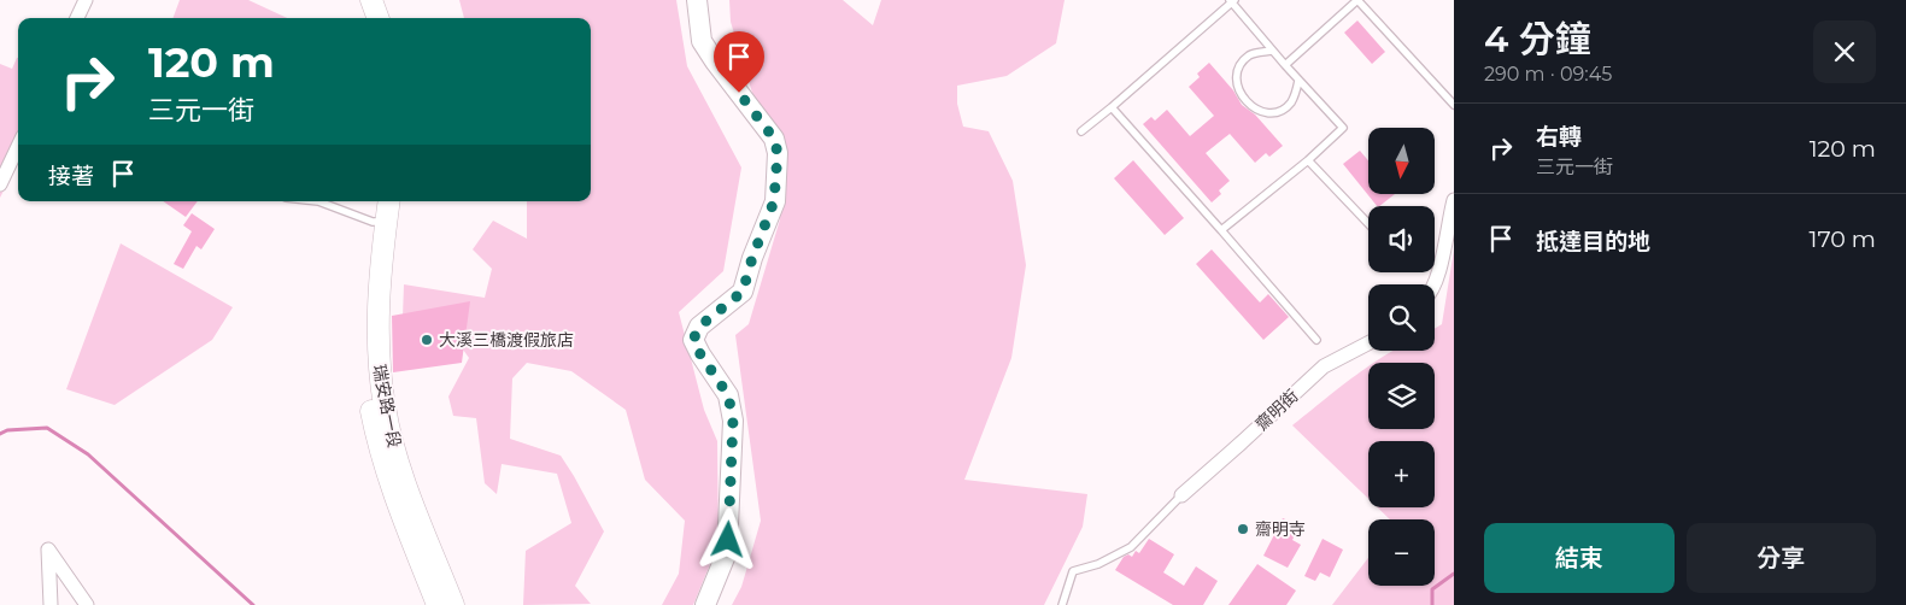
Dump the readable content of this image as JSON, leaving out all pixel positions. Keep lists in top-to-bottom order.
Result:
{
  "streets": {
    "main road": ["瑞安路一段"],
    "street": ["齋明街"]
  },
  "places": ["大溪三橋渡假旅店", "齋明寺"],
  "north": "bottom",
  "page": {
    "heading": ["4 分鐘", "290 m · 09:45"],
    "turn": ["120 m", "三元一街"],
    "list": [
      {
        "name": "右轉",
        "note": "三元一街",
        "value": "120 m"
      },
      {
        "name": "抵達目的地",
        "value": "170 m"
      }
    ],
    "map_buttons": ["+", "−"],
    "then": "接著",
    "buttons": ["結束", "分享"]
  }
}
